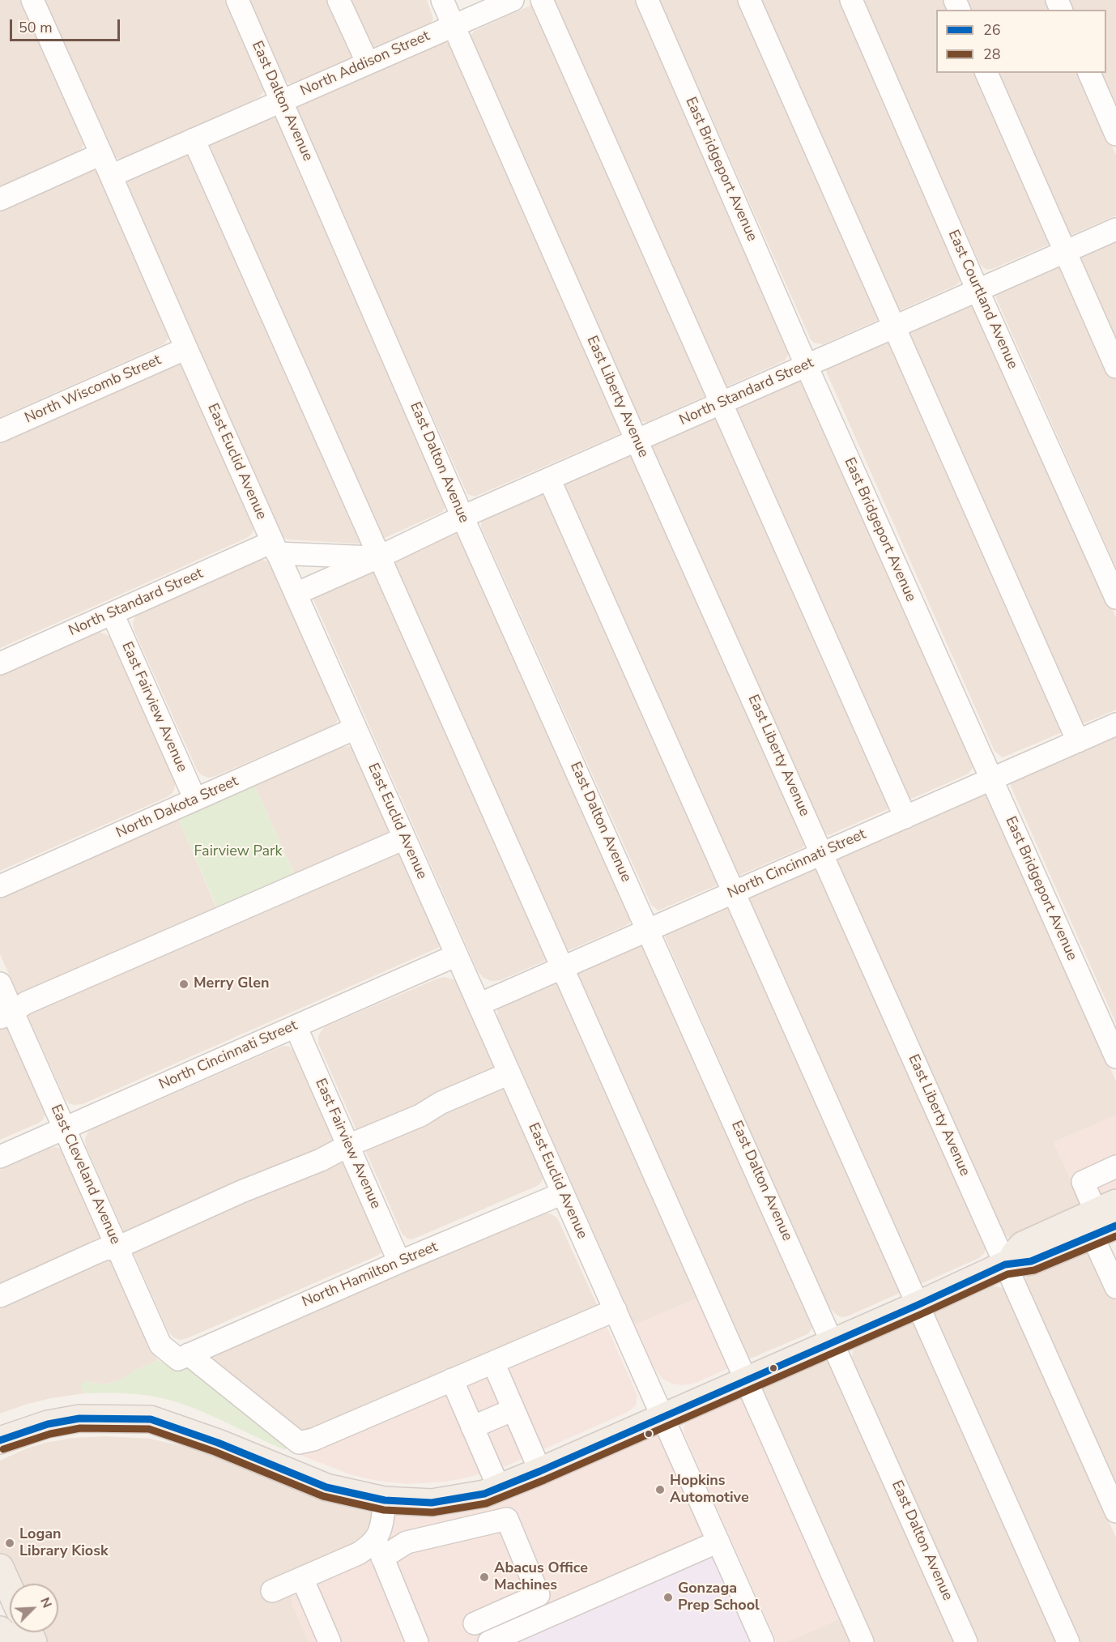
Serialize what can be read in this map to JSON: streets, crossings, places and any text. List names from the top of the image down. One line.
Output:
{"streets":{"street":["North Addison Street","East Dalton Avenue","East Bridgeport Avenue","East Courtland Avenue","North Wiscomb Street","North Standard Street","East Liberty Avenue","East Euclid Avenue","East Fairview Avenue","North Dakota Street","North Cincinnati Street","East Cleveland Avenue","North Hamilton Street"]},"crossings":[["North Addison Street","East Dalton Avenue"],["North Addison Street","East Liberty Avenue"],["North Addison Street","East Euclid Avenue"],["East Dalton Avenue","North Standard Street"],["East Dalton Avenue","North Cincinnati Street"],["East Bridgeport Avenue","North Standard Street"],["East Bridgeport Avenue","North Cincinnati Street"],["East Courtland Avenue","North Standard Street"],["North Wiscomb Street","East Euclid Avenue"],["North Standard Street","East Liberty Avenue"],["North Standard Street","East Euclid Avenue"],["North Standard Street","East Fairview Avenue"],["East Liberty Avenue","North Cincinnati Street"],["East Euclid Avenue","North Dakota Street"],["East Euclid Avenue","North Cincinnati Street"],["East Euclid Avenue","North Hamilton Street"],["East Fairview Avenue","North Dakota Street"],["East Fairview Avenue","North Cincinnati Street"],["East Fairview Avenue","North Hamilton Street"],["North Cincinnati Street","East Cleveland Avenue"],["East Cleveland Avenue","North Hamilton Street"]],"parks":["Fairview Park"],"places":["Merry Glen","Hopkins Automotive","Logan Library Kiosk","Abacus Office Machines","Gonzaga Prep School"],"lines":["transit line 26","transit line 28"],"legend":["26","28"],"scale_bar":"50 m","north":"top right"}
